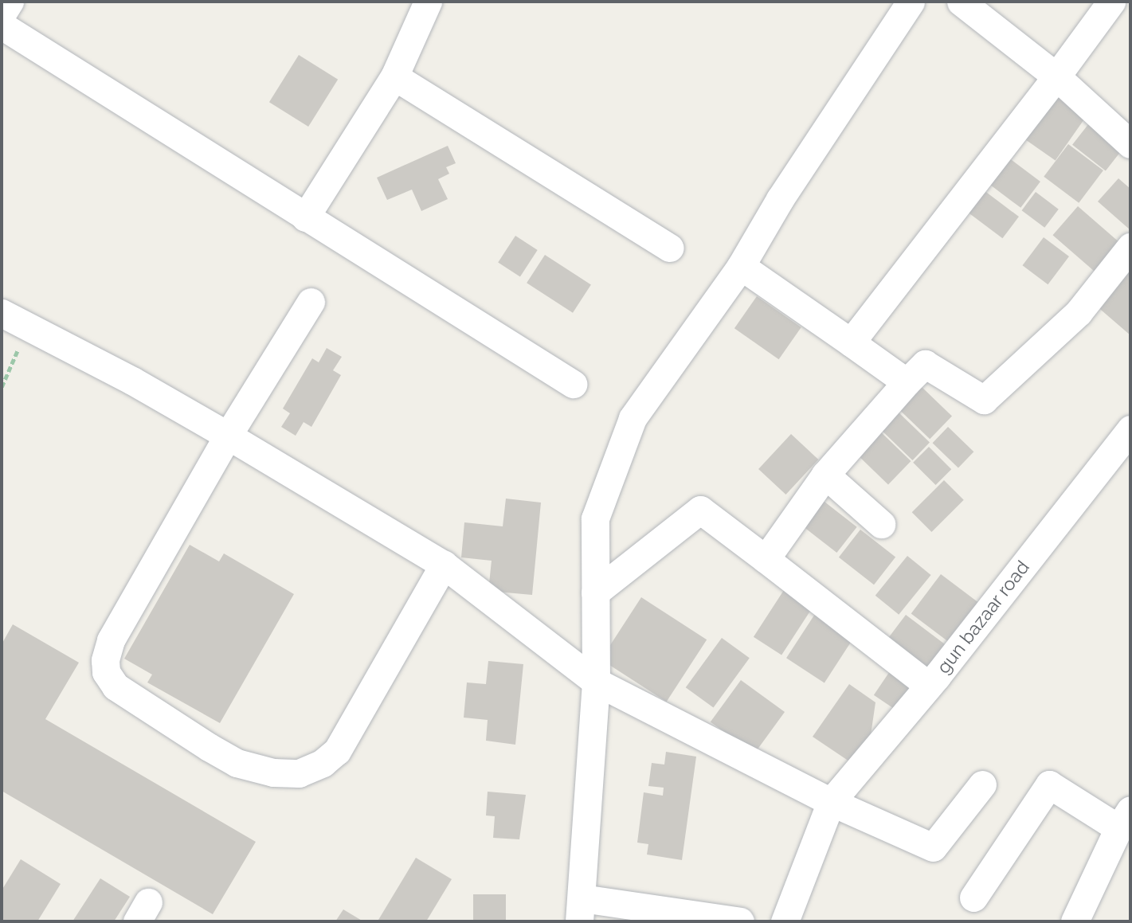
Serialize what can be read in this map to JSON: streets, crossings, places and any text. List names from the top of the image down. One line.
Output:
{"streets":{"street":["gun bazaar road"]}}
